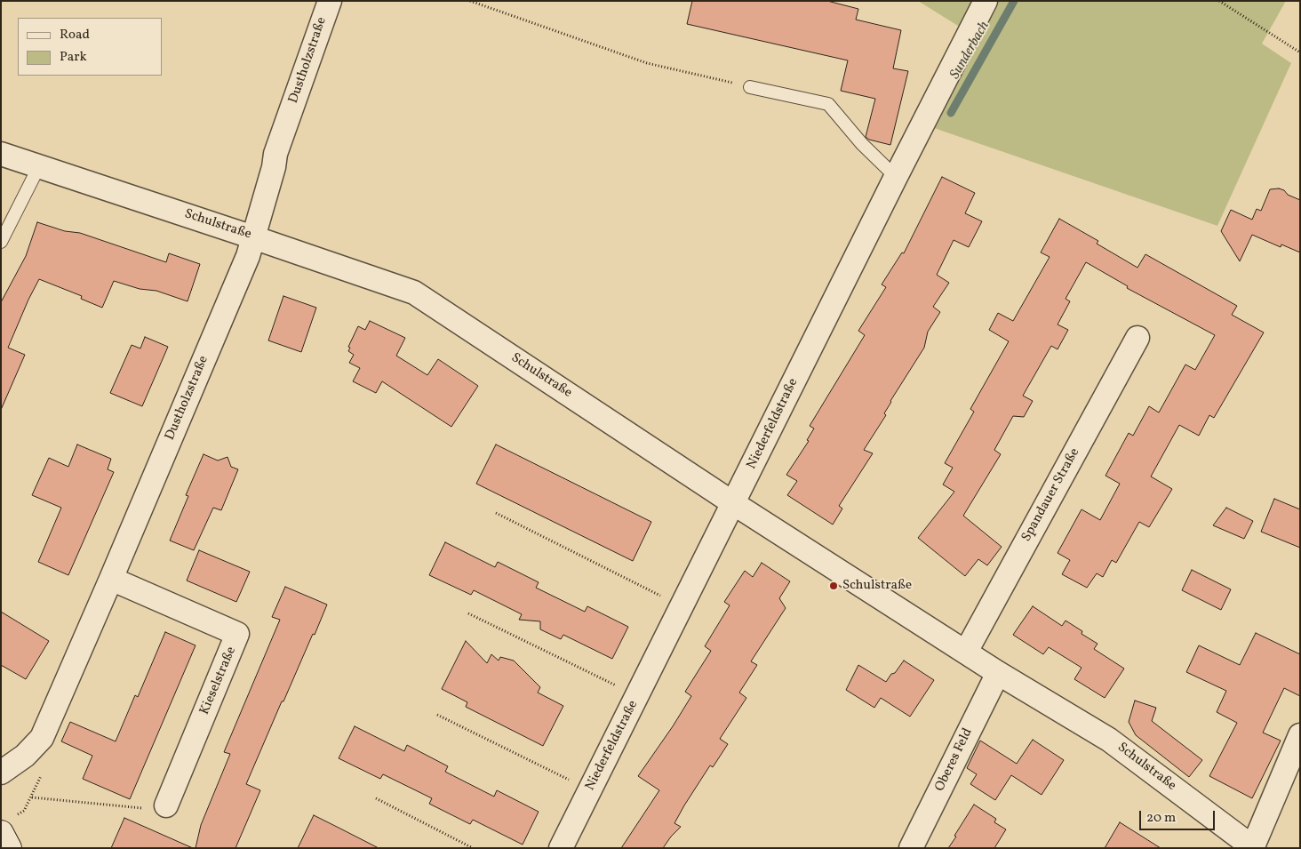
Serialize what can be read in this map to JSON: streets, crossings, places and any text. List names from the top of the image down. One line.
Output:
{"streets":{"street":["Dustholzstraße","Schulstraße","Niederfeldstraße","Spandauer Straße","Kieselstraße","Oberes Feld"]},"crossings":[["Dustholzstraße","Schulstraße"],["Dustholzstraße","Kieselstraße"],["Schulstraße","Niederfeldstraße"],["Schulstraße","Spandauer Straße"],["Schulstraße","Oberes Feld"]],"water":["Sunderbach"],"places":["Schulstraße"],"legend":["Road","Park"],"scale_bar":"20 m"}
